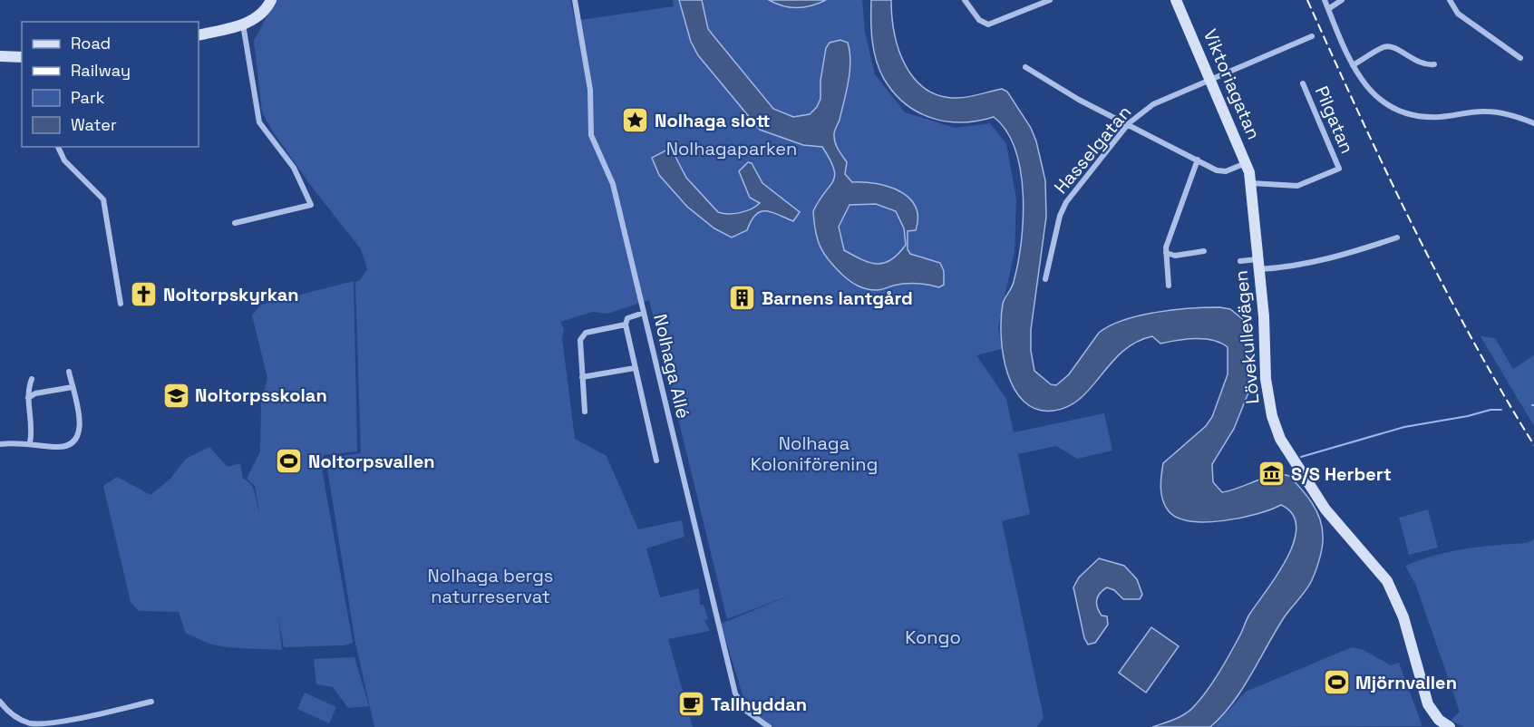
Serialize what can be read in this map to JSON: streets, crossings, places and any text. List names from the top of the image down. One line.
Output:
{"streets":{"street":["Viktoriagatan","Pilgatan","Hasselgatan","Lövekullevägen","Nolhaga Allé"]},"crossings":[["Viktoriagatan","Pilgatan"],["Viktoriagatan","Hasselgatan"],["Viktoriagatan","Lövekullevägen"],["Pilgatan","Lövekullevägen"]],"parks":["Nolhagaparken","Nolhaga Koloniförening","Nolhaga bergs naturreservat","Kongo"],"places":{"place":["Nolhaga slott"],"church":["Noltorpskyrkan"],"building":["Barnens lantgård"],"school or university":["Noltorpsskolan"],"sports":["Noltorpsvallen","Mjörnvallen"],"museum":["S/S Herbert"],"cafe":["Tallhyddan"]},"legend":["Road","Railway","Park","Water"]}
